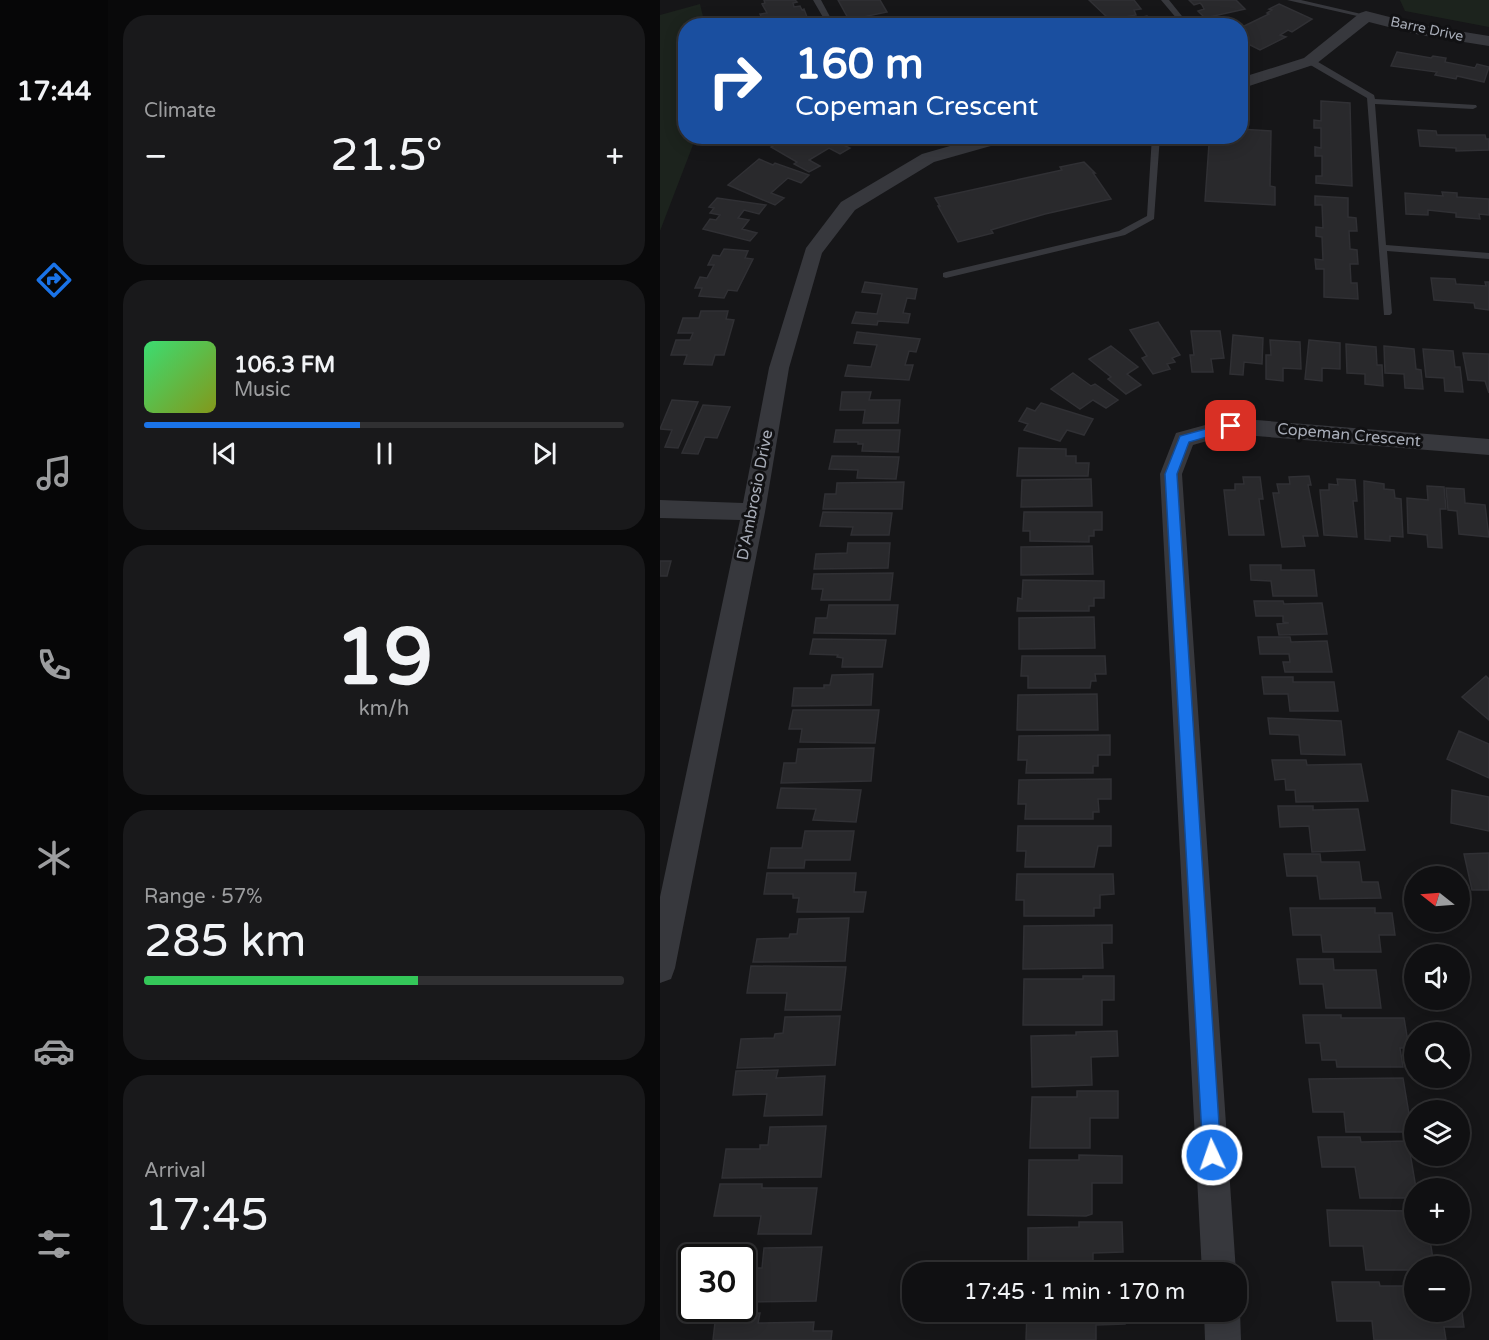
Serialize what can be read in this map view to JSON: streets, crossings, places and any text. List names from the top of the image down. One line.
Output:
{"streets":{"street":["Barre Drive","Copeman Crescent","D'Ambrosio Drive"]},"north":"left","page":{"tabs":"17:44","tile":["Climate",["19","km/h"],["Range · 57%","285 km"],["Arrival","17:45"]],"turn":["160 m","Copeman Crescent"],"heat":["−","21.5°","+"],"song":["106.3 FM","Music"],"map_buttons":["+","−"],"limit":"30","trip":"17:45 · 1 min · 170 m"}}
